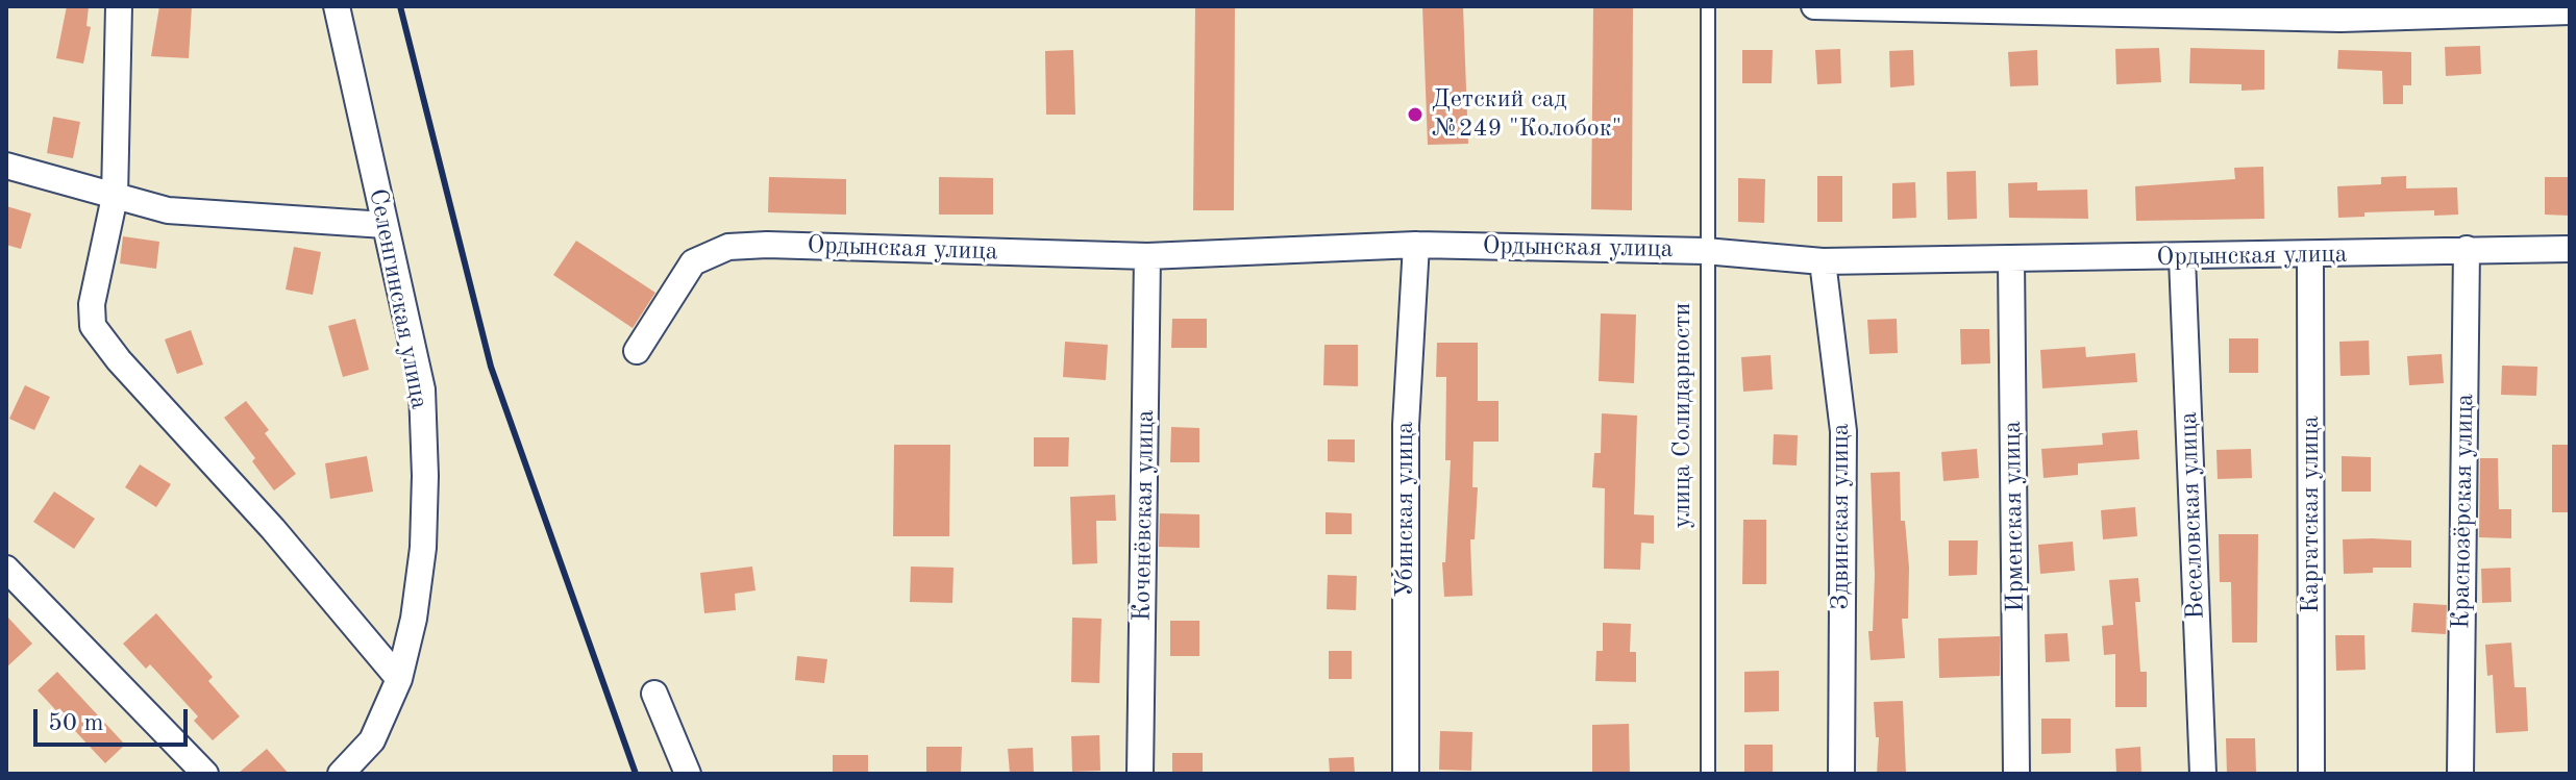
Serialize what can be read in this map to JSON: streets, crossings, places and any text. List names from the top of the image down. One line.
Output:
{"streets":{"street":["Ордынская улица","Селенгинская улица","Убинская улица","Краснозёрская улица","Каргатская улица","Коченёвская улица","Веселовская улица","Здвинская улица","Ирменская улица"],"lane":["улица Солидарности"]},"crossings":[["Ордынская улица","улица Солидарности"],["Ордынская улица","Убинская улица"],["Ордынская улица","Краснозёрская улица"],["Ордынская улица","Каргатская улица"],["Ордынская улица","Коченёвская улица"],["Ордынская улица","Веселовская улица"],["Ордынская улица","Здвинская улица"],["Ордынская улица","Ирменская улица"]],"places":["Детский сад №249 \"Колобок\""],"scale_bar":"50 m"}
